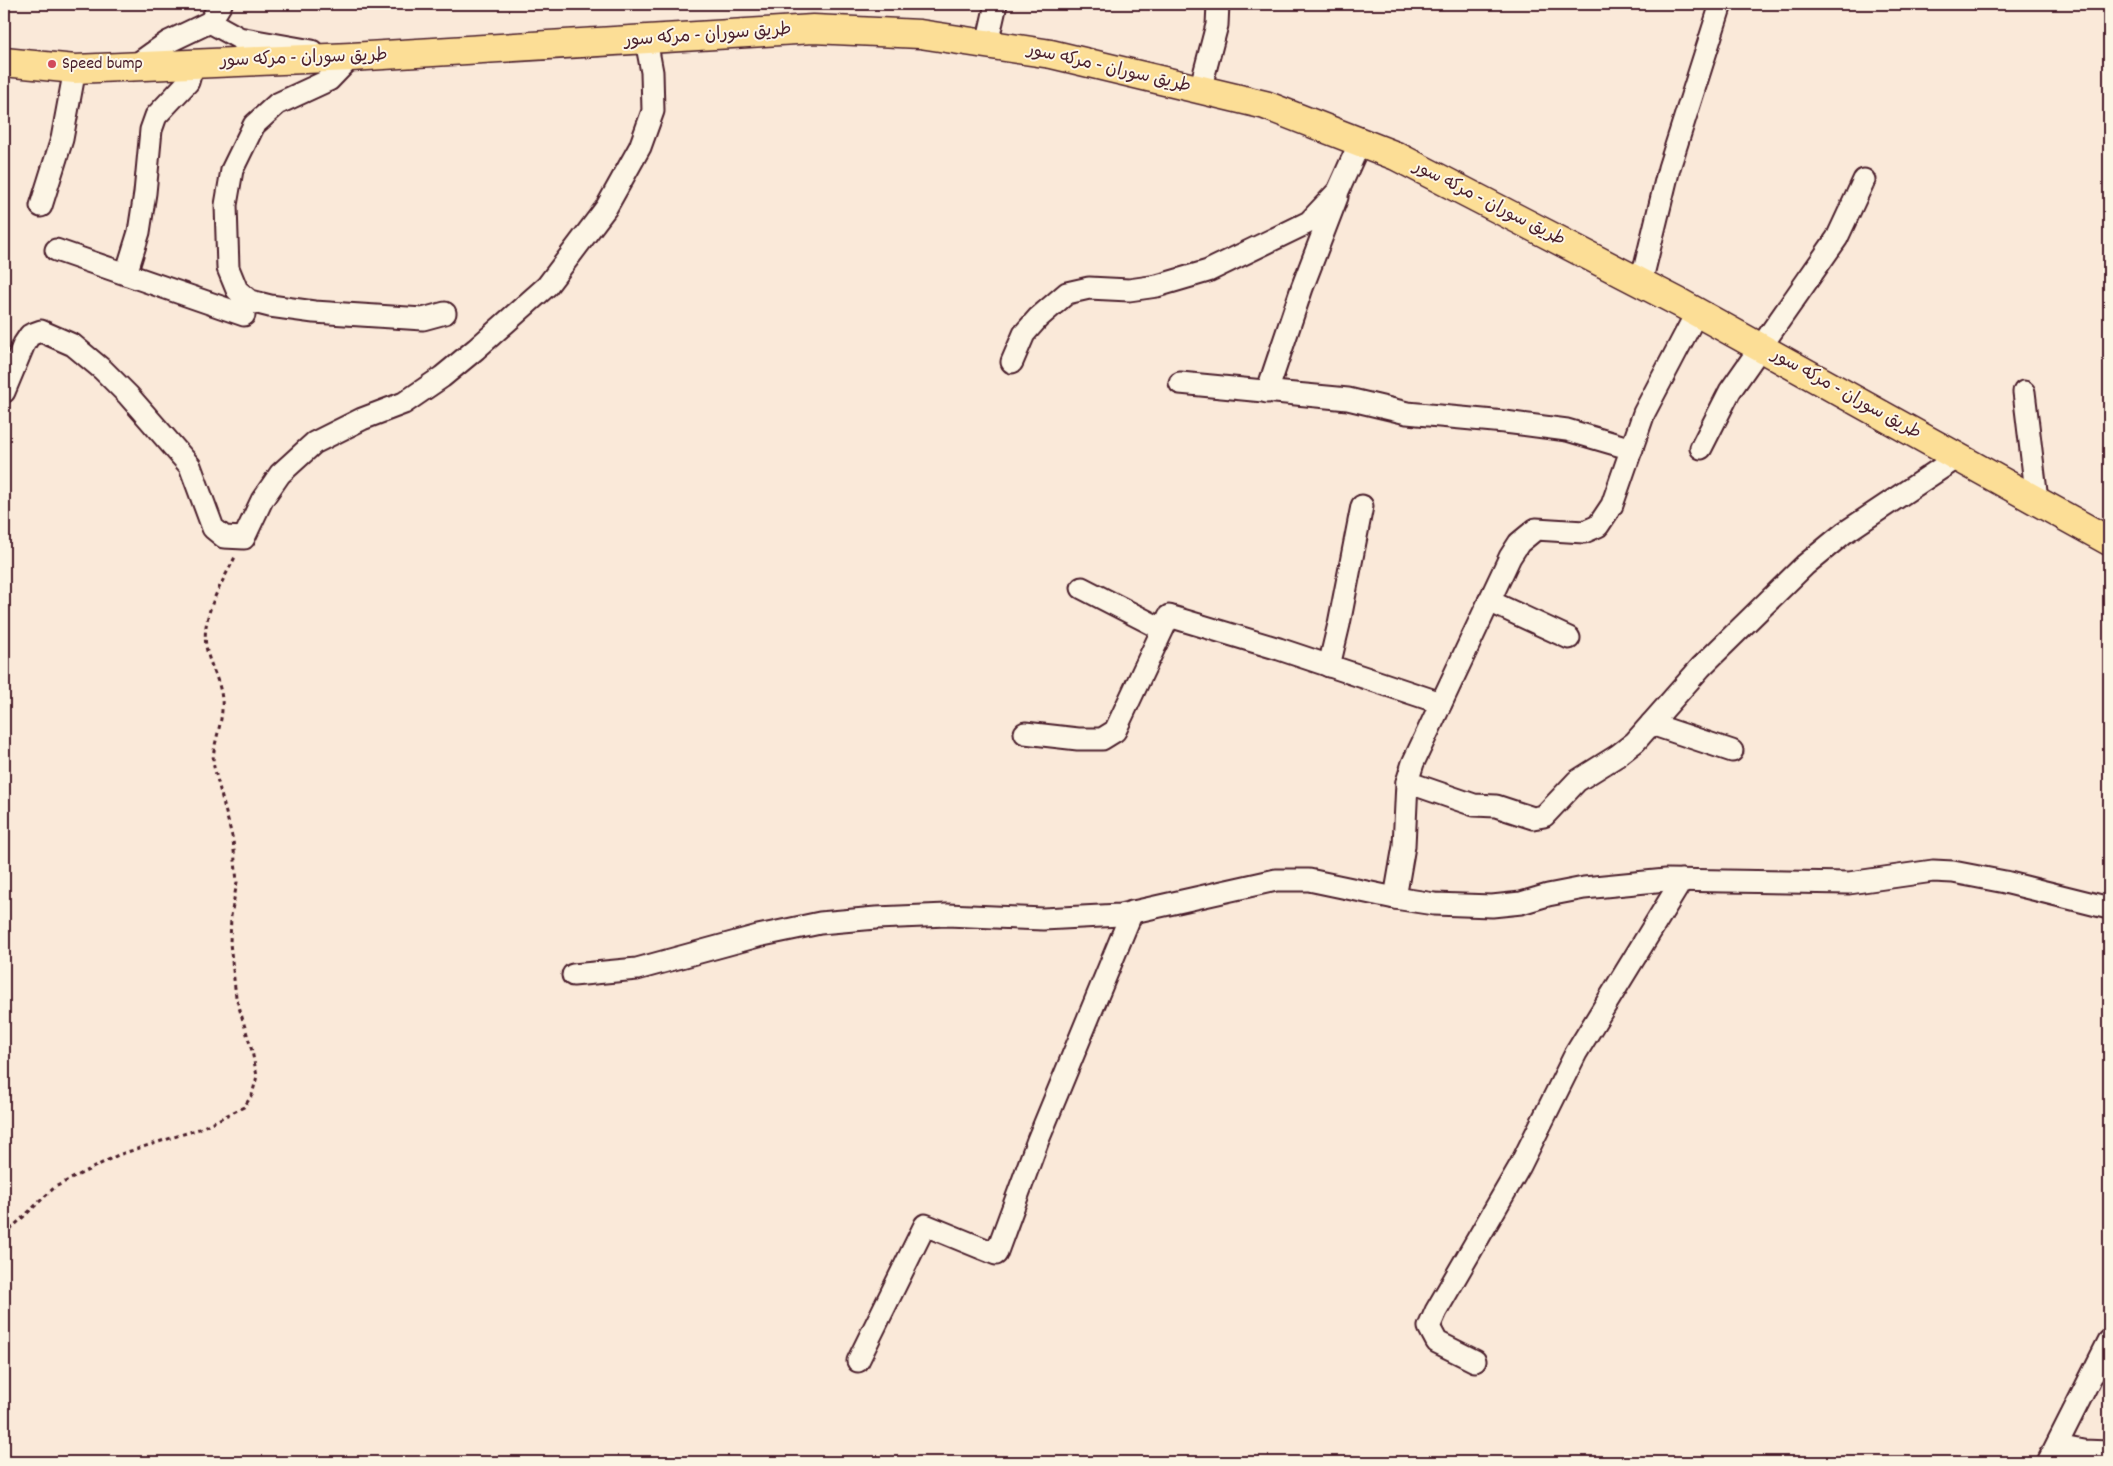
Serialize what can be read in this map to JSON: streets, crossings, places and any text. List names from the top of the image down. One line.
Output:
{"streets":{"main road":["طريق سوران - مركه سور"]},"places":["Speed bump"]}
